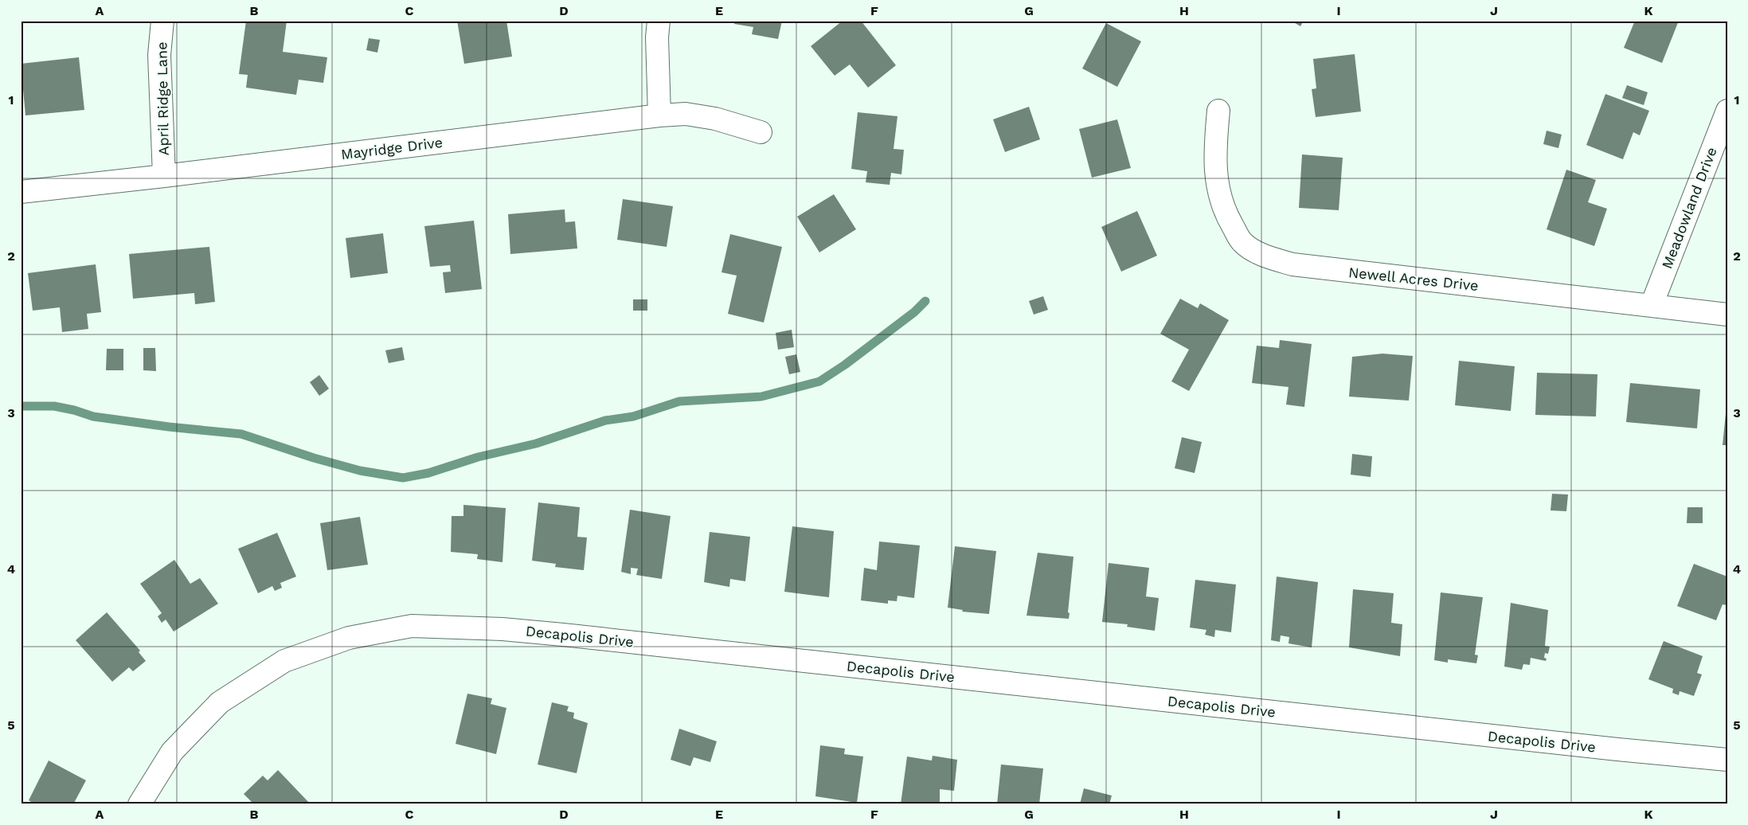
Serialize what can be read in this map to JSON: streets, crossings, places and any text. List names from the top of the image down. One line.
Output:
{"streets":{"street":["April Ridge Lane","Mayridge Drive","Meadowland Drive","Newell Acres Drive","Decapolis Drive"]},"crossings":[["April Ridge Lane","Mayridge Drive"],["Meadowland Drive","Newell Acres Drive"]],"grid":{"columns":["A","B","C","D","E","F","G","H","I","J","K"],"rows":["1","2","3","4","5"]}}
